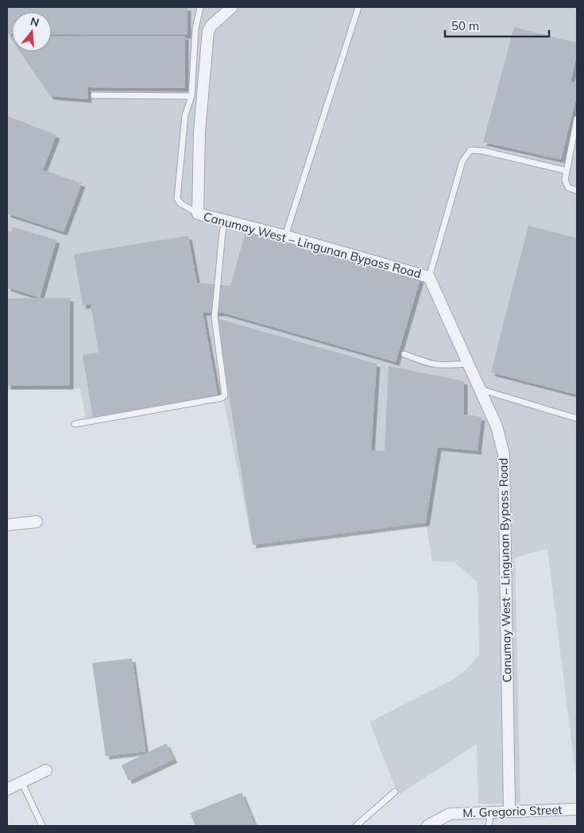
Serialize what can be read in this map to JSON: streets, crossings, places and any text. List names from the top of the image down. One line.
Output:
{"streets":{"street":["Canumay West – Lingunan Bypass Road","M. Gregorio Street"]},"crossings":[["Canumay West – Lingunan Bypass Road","M. Gregorio Street"]],"scale_bar":"50 m","north":"top"}
